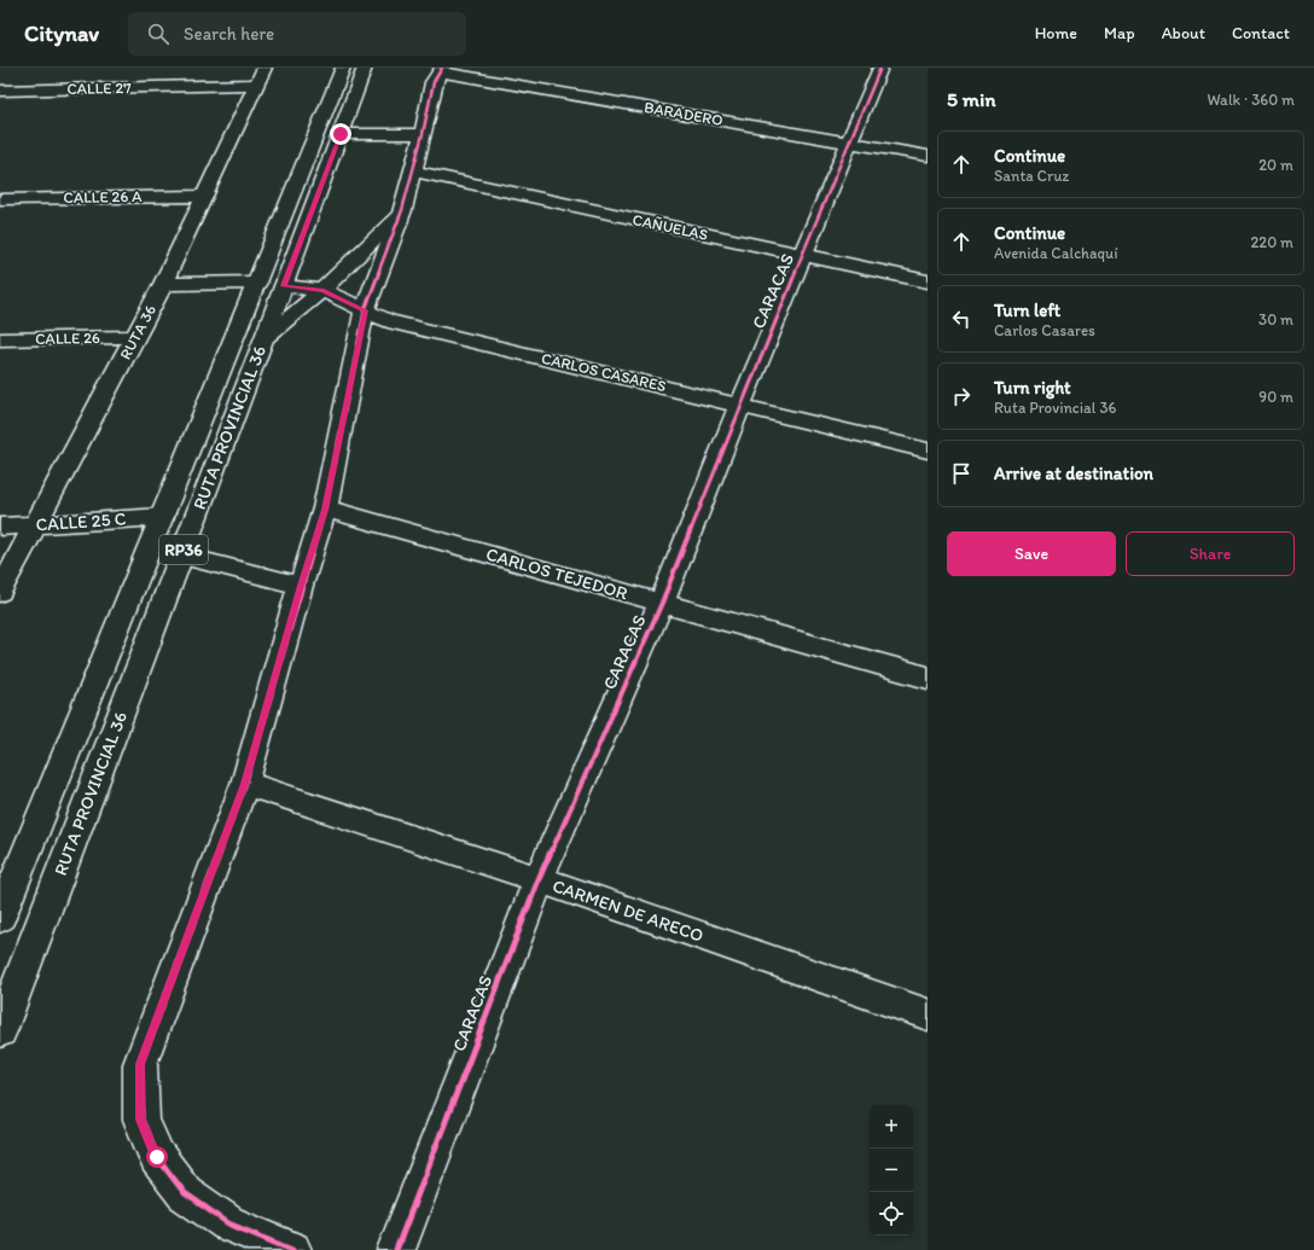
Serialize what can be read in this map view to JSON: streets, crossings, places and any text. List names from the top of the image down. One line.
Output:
{"streets":{"street":["CALLE 27","BARADERO","CALLE 26 A","CAÑUELAS","CARACAS","RUTA 36","CALLE 26","CARLOS CASARES","RUTA PROVINCIAL 36","CALLE 25 C","RP36","CARLOS TEJEDOR","CARMEN DE ARECO"]},"crossings":[["CALLE 27","RUTA 36"],["BARADERO","CARACAS"],["CALLE 26 A","RUTA 36"],["CAÑUELAS","CARACAS"],["CARACAS","CARLOS CASARES"],["CARACAS","CARLOS TEJEDOR"],["CARACAS","CARMEN DE ARECO"],["RUTA 36","CALLE 26"],["RUTA 36","CALLE 25 C"],["CARLOS CASARES","RUTA PROVINCIAL 36"],["RUTA PROVINCIAL 36","CALLE 25 C"]],"page":{"header":"Citynav","search":"Search here","nav":["Home","Map","About","Contact"],"heading":["5 min","Walk · 360 m"],"list":[["Continue","Santa Cruz","20 m"],["Continue","Avenida Calchaquí","220 m"],["Turn left","Carlos Casares","30 m"],["Turn right","Ruta Provincial 36","90 m"],"Arrive at destination"],"buttons":["Save","Share"],"map_buttons":["+","−"]}}
